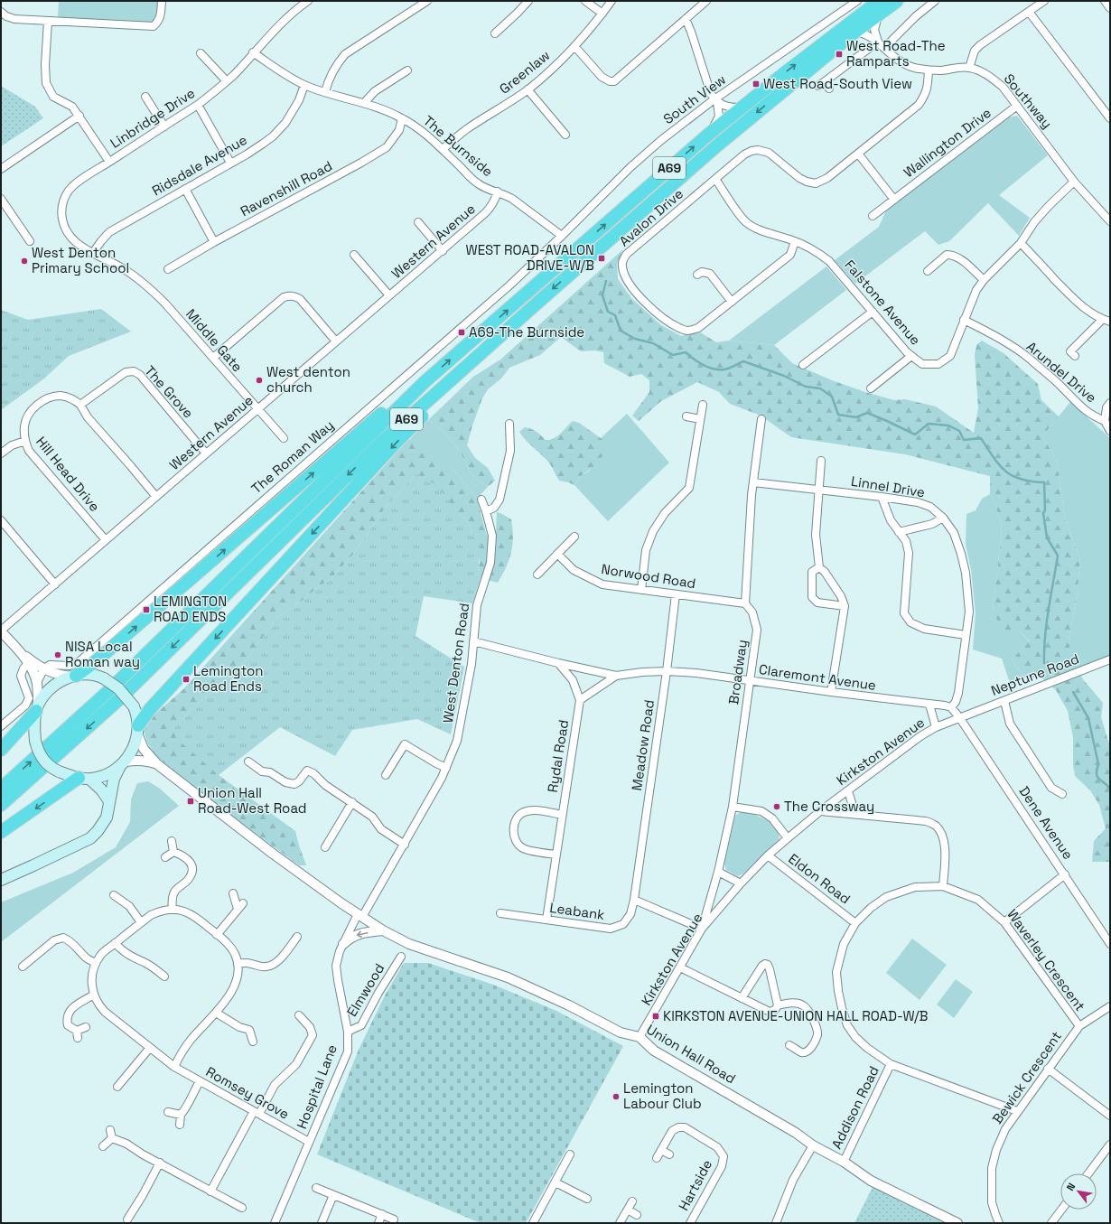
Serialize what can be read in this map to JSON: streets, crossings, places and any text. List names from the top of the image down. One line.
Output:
{"streets":{"highway":["A69"],"street":["Greenlaw","South View","Southway","Linbridge Drive","Wallington Drive","The Burnside","Ridsdale Avenue","Ravenshill Road","Avalon Drive","Western Avenue","Falstone Avenue","Middle Gate","Arundel Drive","The Grove","The Roman Way","Hill Head Drive","Linnel Drive","Norwood Road","West Denton Road","Broadway","Neptune Road","Claremont Avenue","Meadow Road","Kirkston Avenue","Rydal Road","Dene Avenue","Eldon Road","Leabank","Waverley Crescent","Elmwood","Union Hall Road","Bewick Crescent","Hospital Lane","Romsey Grove","Addison Road","Hartside"]},"crossings":[["Greenlaw","The Burnside"],["South View","The Burnside"],["South View","The Roman Way"],["Southway","Wallington Drive"],["Southway","A69"],["Southway","Falstone Avenue"],["Linbridge Drive","The Burnside"],["Linbridge Drive","Ridsdale Avenue"],["Linbridge Drive","Middle Gate"],["The Burnside","Ridsdale Avenue"],["The Burnside","Ravenshill Road"],["The Burnside","Western Avenue"],["The Burnside","The Roman Way"],["Avalon Drive","Falstone Avenue"],["Western Avenue","Middle Gate"],["Western Avenue","The Grove"],["Western Avenue","Hill Head Drive"],["Falstone Avenue","Arundel Drive"],["The Grove","Hill Head Drive"],["Linnel Drive","Claremont Avenue"],["Linnel Drive","Dene Avenue"],["Norwood Road","Broadway"],["Norwood Road","Meadow Road"],["West Denton Road","Claremont Avenue"],["West Denton Road","Union Hall Road"],["West Denton Road","Hospital Lane"],["Broadway","Claremont Avenue"],["Broadway","Kirkston Avenue"],["Neptune Road","Kirkston Avenue"],["Claremont Avenue","Meadow Road"],["Claremont Avenue","Dene Avenue"],["Meadow Road","Leabank"],["Kirkston Avenue","Dene Avenue"],["Kirkston Avenue","Eldon Road"],["Kirkston Avenue","Union Hall Road"],["Rydal Road","Leabank"],["Eldon Road","Waverley Crescent"],["Waverley Crescent","Bewick Crescent"],["Waverley Crescent","Addison Road"],["Elmwood","Hospital Lane"],["Union Hall Road","Hospital Lane"],["Union Hall Road","Addison Road"],["Hospital Lane","Romsey Grove"]],"places":{"transit":["West Road-The Ramparts","West Road-South View","WEST ROAD-AVALON DRIVE-W/B","A69-The Burnside","LEMINGTON ROAD ENDS","Lemington Road Ends","Union Hall Road-West Road","KIRKSTON AVENUE-UNION HALL ROAD-W/B"],"other":["West Denton Primary School","West denton church","NISA Local Roman way","The Crossway","Lemington Labour Club"]},"north":"top left"}
